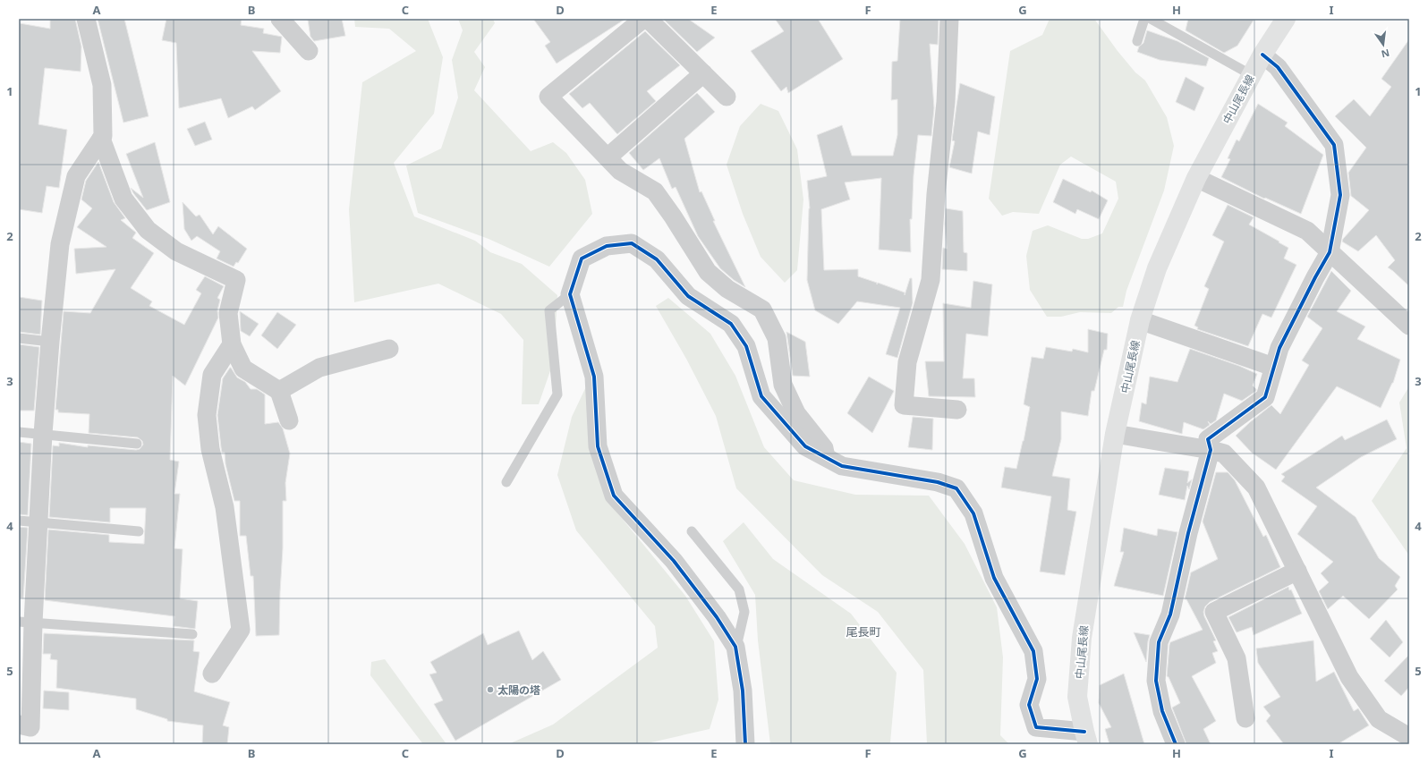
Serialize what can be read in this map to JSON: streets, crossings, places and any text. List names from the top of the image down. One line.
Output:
{"streets":{"main road":["中山尾長線"]},"districts":["尾長町"],"places":["太陽の塔"],"north":"bottom","grid":{"columns":["A","B","C","D","E","F","G","H","I"],"rows":["1","2","3","4","5"]}}
